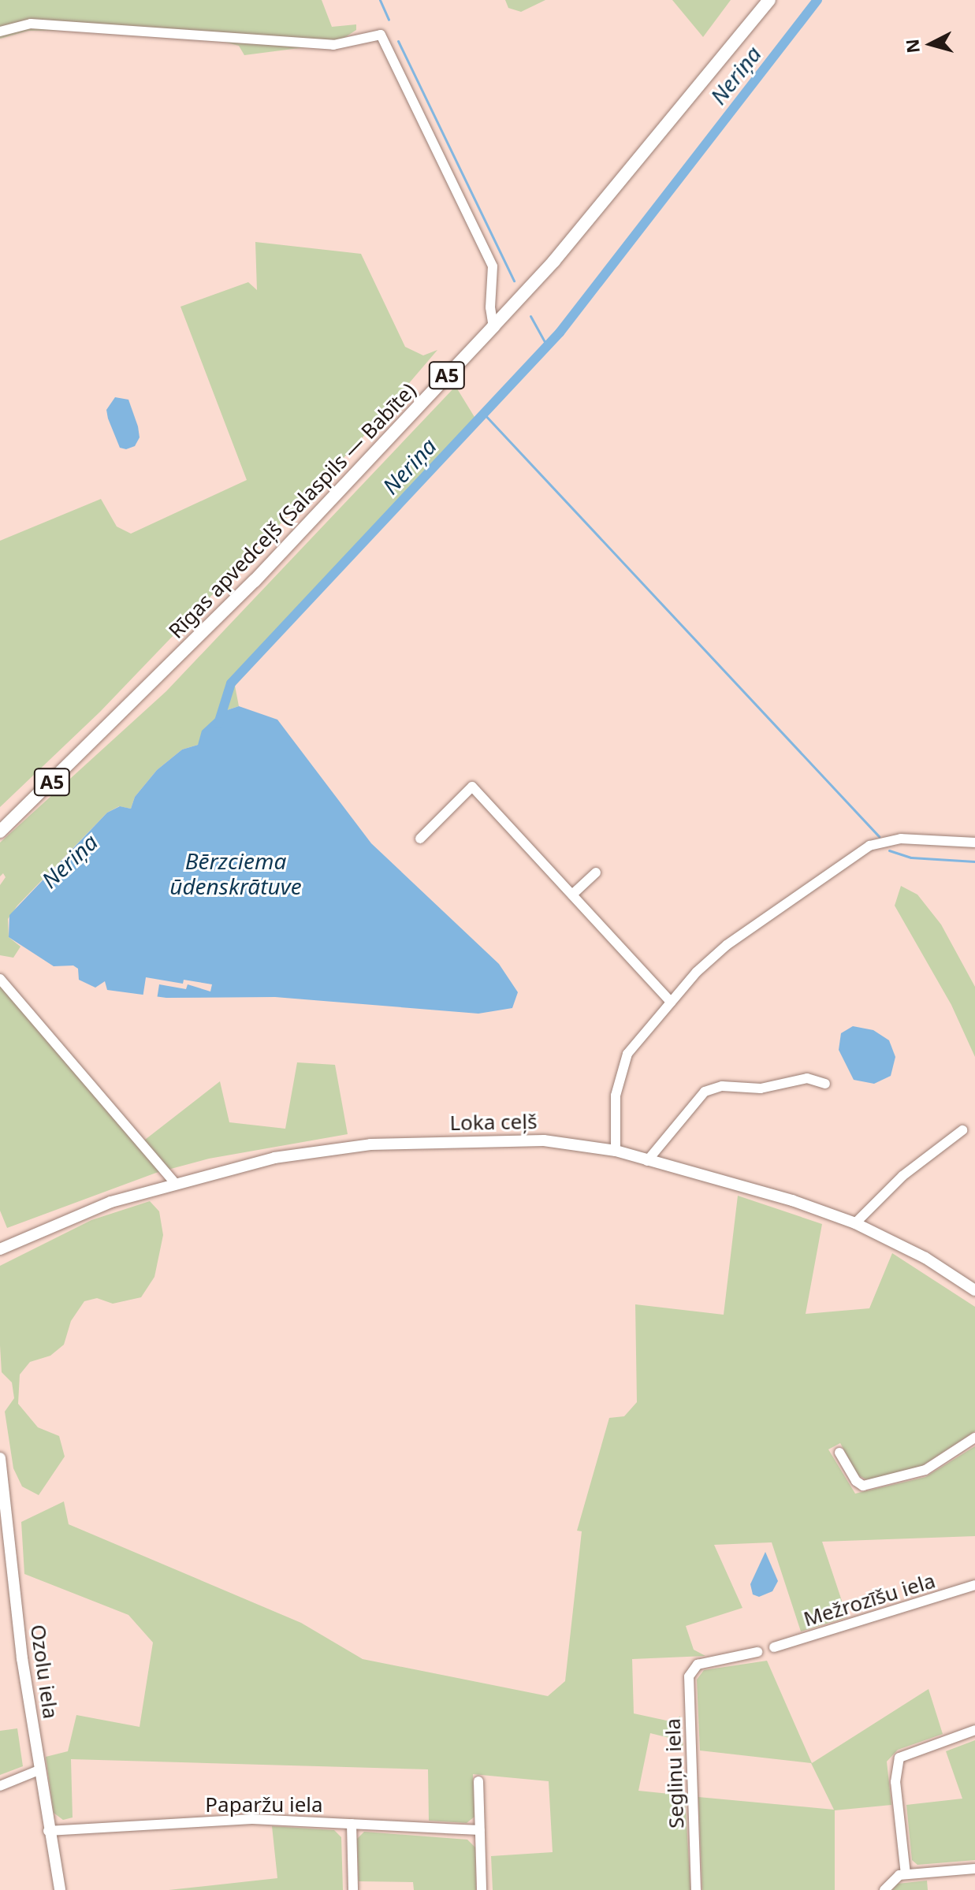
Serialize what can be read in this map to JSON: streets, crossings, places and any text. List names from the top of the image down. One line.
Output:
{"streets":{"highway":["A5","Rīgas apvedceļš (Salaspils — Babīte)"],"main road":["Loka ceļš","Ozolu iela"],"street":["Mežrozīšu iela","Segliņu iela","Paparžu iela"]},"crossings":[["Ozolu iela","Paparžu iela"]],"water":["Neriņa","Bērzciema ūdenskrātuve"],"north":"left"}
